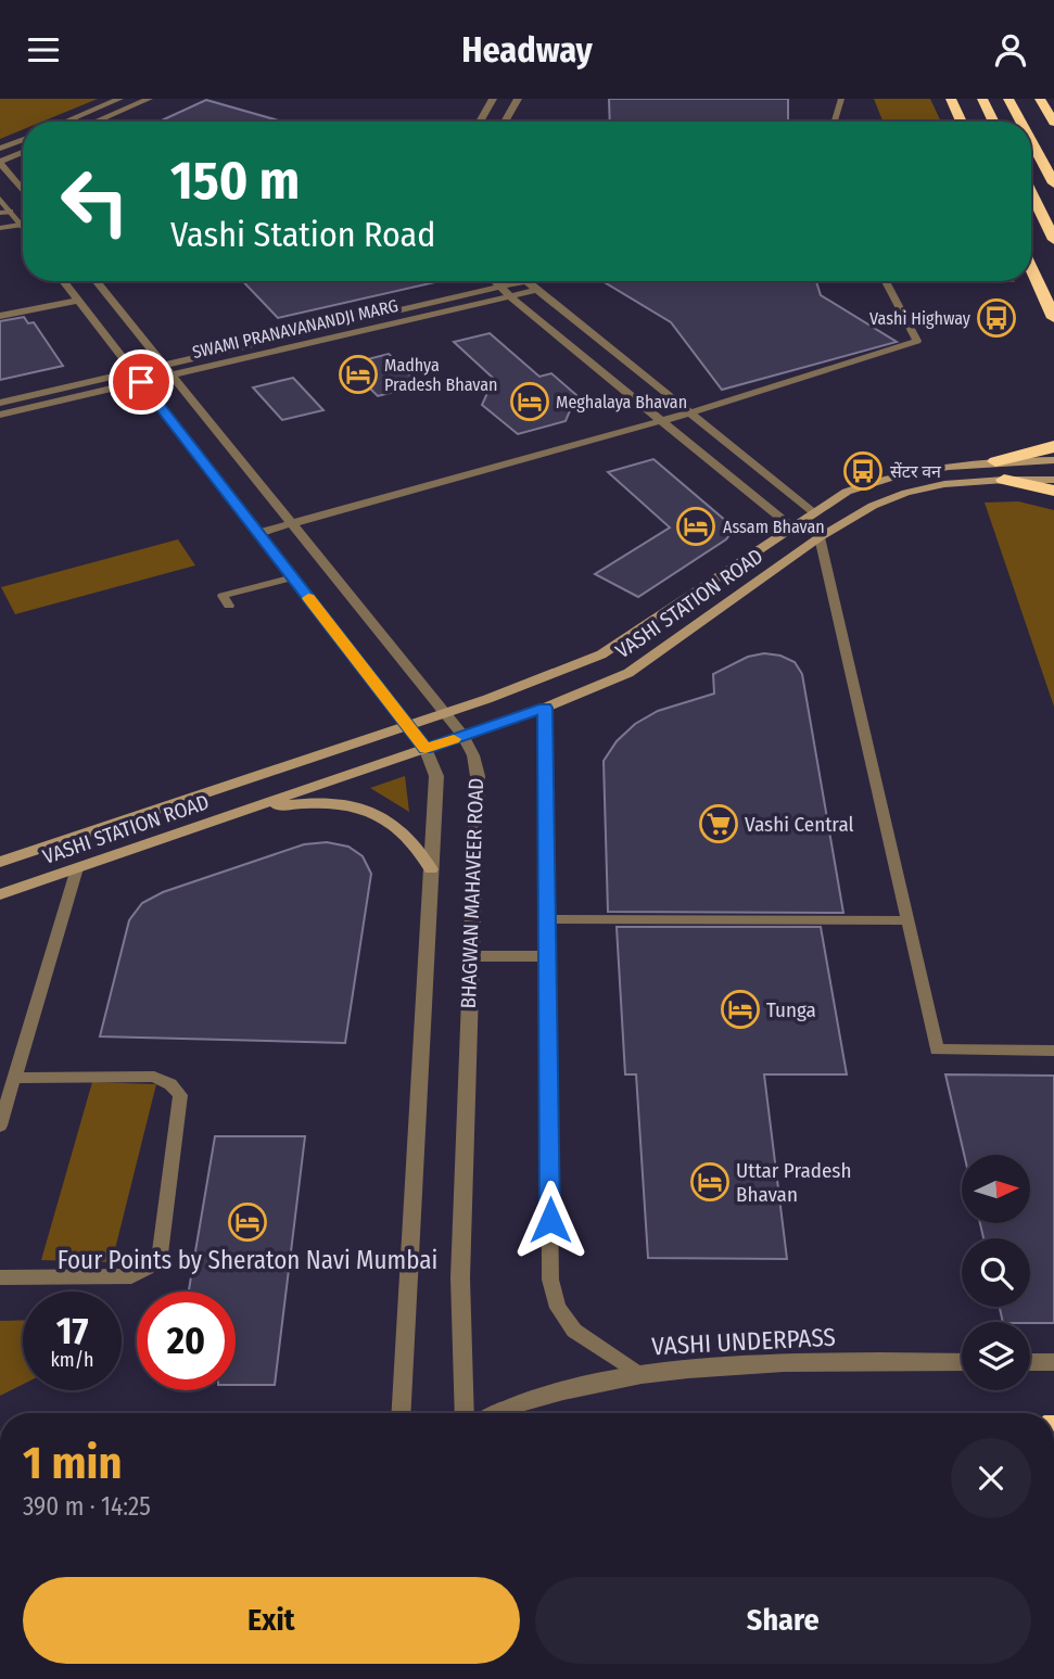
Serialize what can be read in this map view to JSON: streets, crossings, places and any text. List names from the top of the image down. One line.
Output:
{"streets":{"main road":["VASHI STATION ROAD"],"street":["SWAMI PRANAVANANDJI MARG","BHAGWAN MAHAVEER ROAD","VASHI UNDERPASS"]},"crossings":[["SWAMI PRANAVANANDJI MARG","BHAGWAN MAHAVEER ROAD"],["VASHI STATION ROAD","BHAGWAN MAHAVEER ROAD"]],"places":{"bus stop":["Vashi Highway","सेंटर वन"],"hotel":["Madhya Pradesh Bhavan","Meghalaya Bhavan","Assam Bhavan","Tunga","Uttar Pradesh Bhavan","Four Points by Sheraton Navi Mumbai"],"supermarket":["Vashi Central"]},"north":"right","page":{"header":"Headway","turn":["150 m","Vashi Station Road"],"speed":"17 km/h","limit":"20","heading":["1 min","390 m · 14:25"],"buttons":["Exit","Share"]}}
